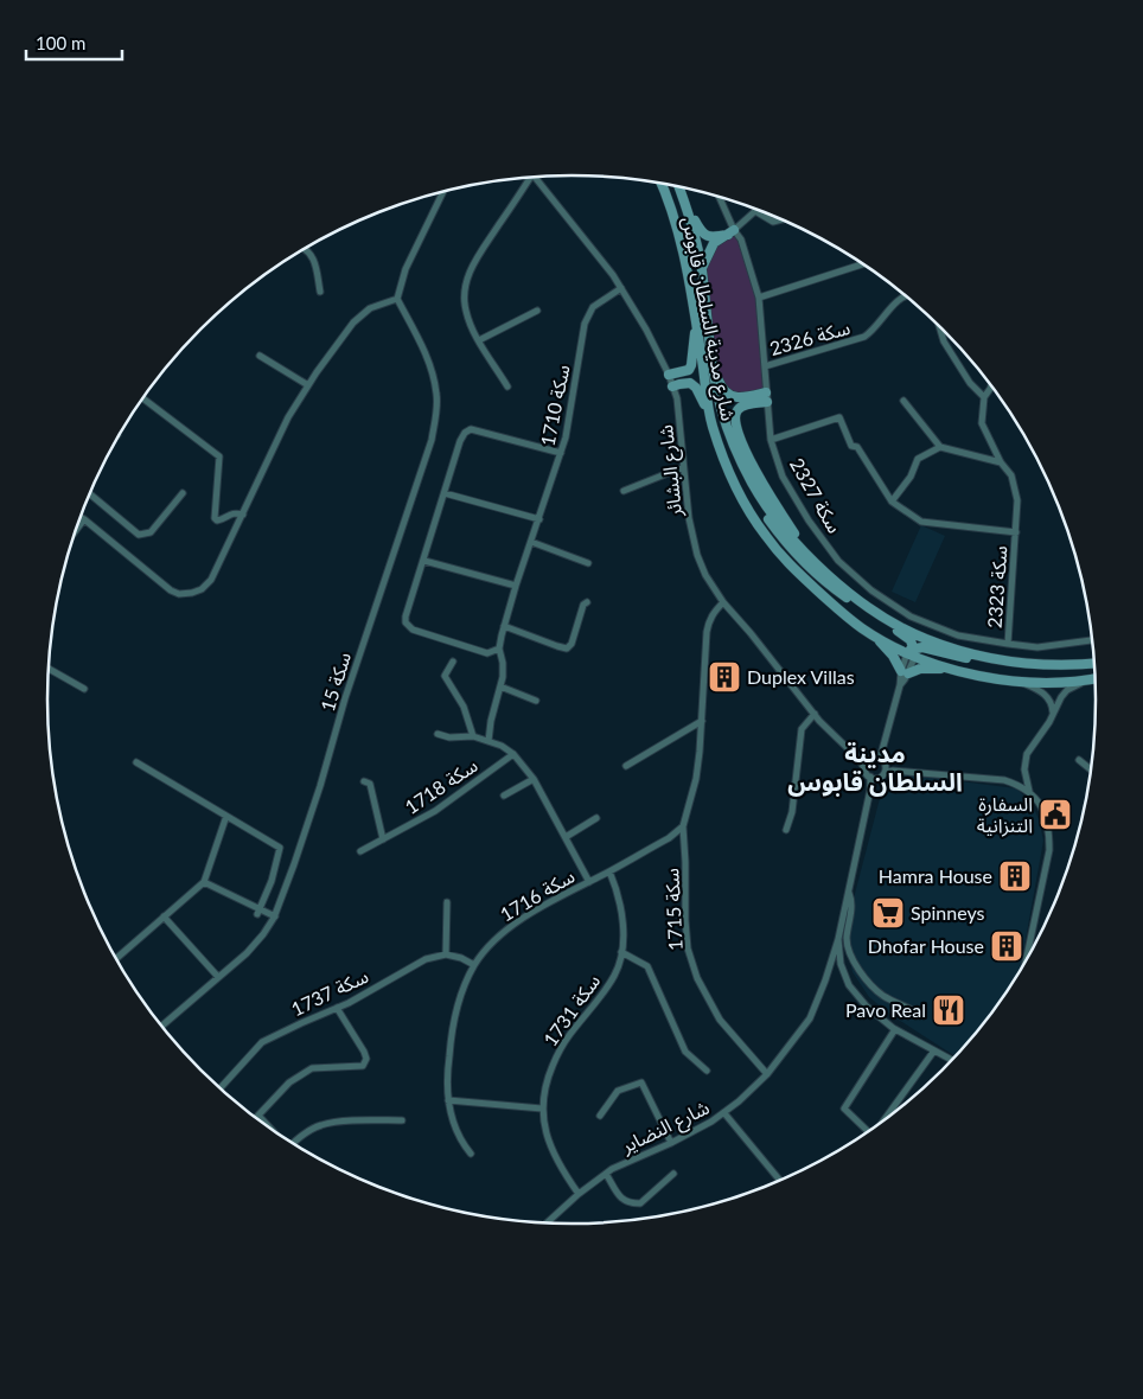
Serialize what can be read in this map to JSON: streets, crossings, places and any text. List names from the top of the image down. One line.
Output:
{"streets":{"main road":["شارع مدينة السلطان قابوس"],"street":["سكة 2326","سكة 1710","شارع البشائر","سكة 2327","سكة 2323","سكة 15","سكة 1718","سكة 1716","سكة 1715","سكة 1737","سكة 1731","شارع النضاير"]},"crossings":[["سكة 2326","سكة 2327"],["سكة 1710","شارع البشائر"],["سكة 1710","سكة 1718"],["شارع البشائر","سكة 1715"],["سكة 2327","سكة 2323"],["سكة 1718","سكة 1716"],["سكة 1716","سكة 1715"],["سكة 1716","سكة 1731"],["سكة 1715","شارع النضاير"],["سكة 1731","شارع النضاير"]],"districts":["مدينة السلطان قابوس"],"places":{"building":["Duplex Villas","Hamra House","Dhofar House"],"public building":["السفارة التنزانية"],"supermarket":["Spinneys"],"restaurant":["Pavo Real"]},"scale_bar":"100 m"}
